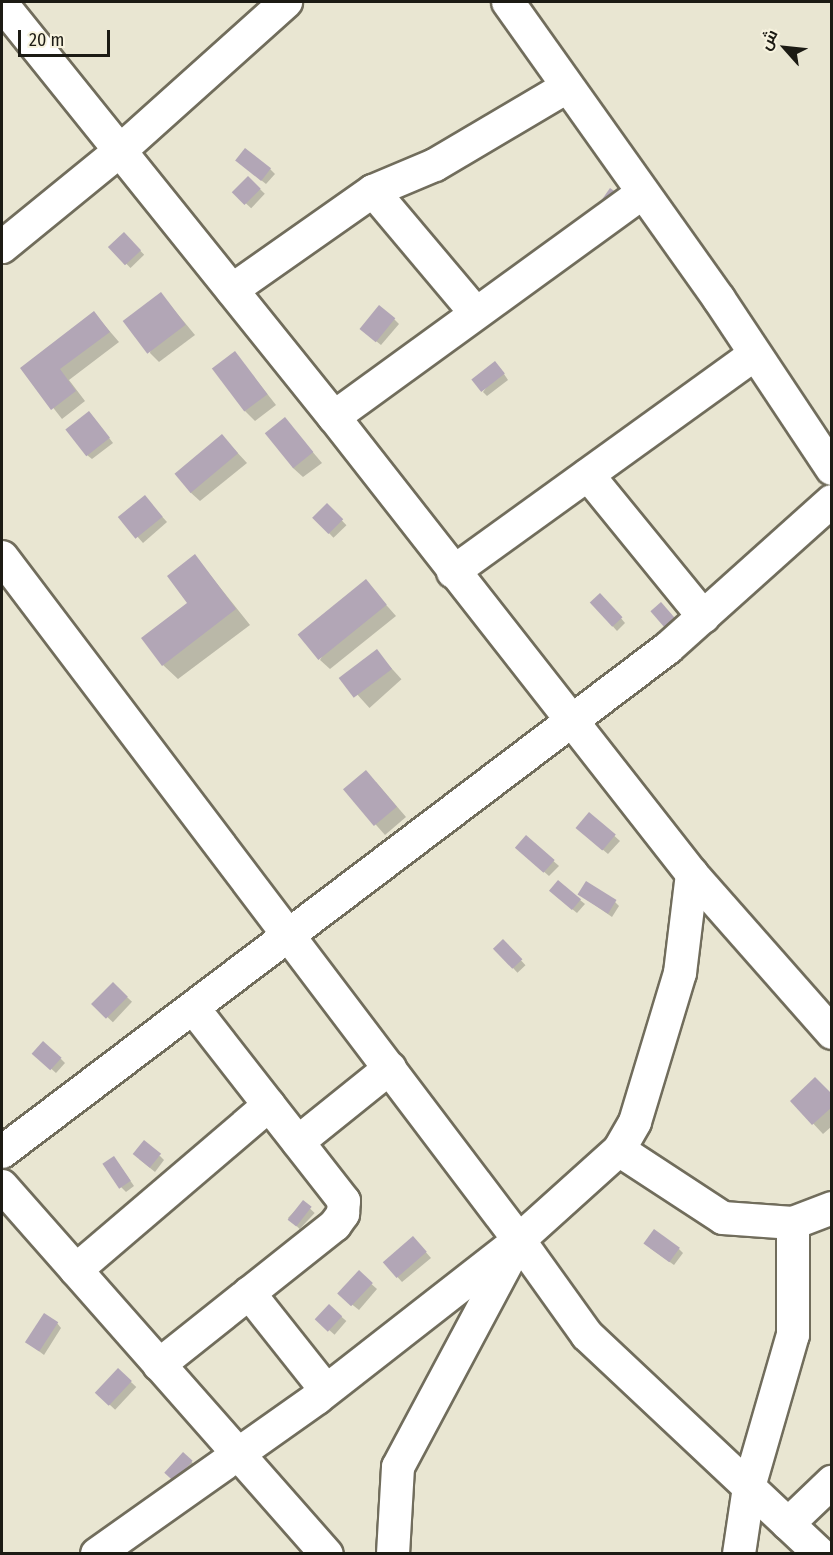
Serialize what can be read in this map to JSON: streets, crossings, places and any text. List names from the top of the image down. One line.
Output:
{"scale_bar":"20 m","north":"top left"}
